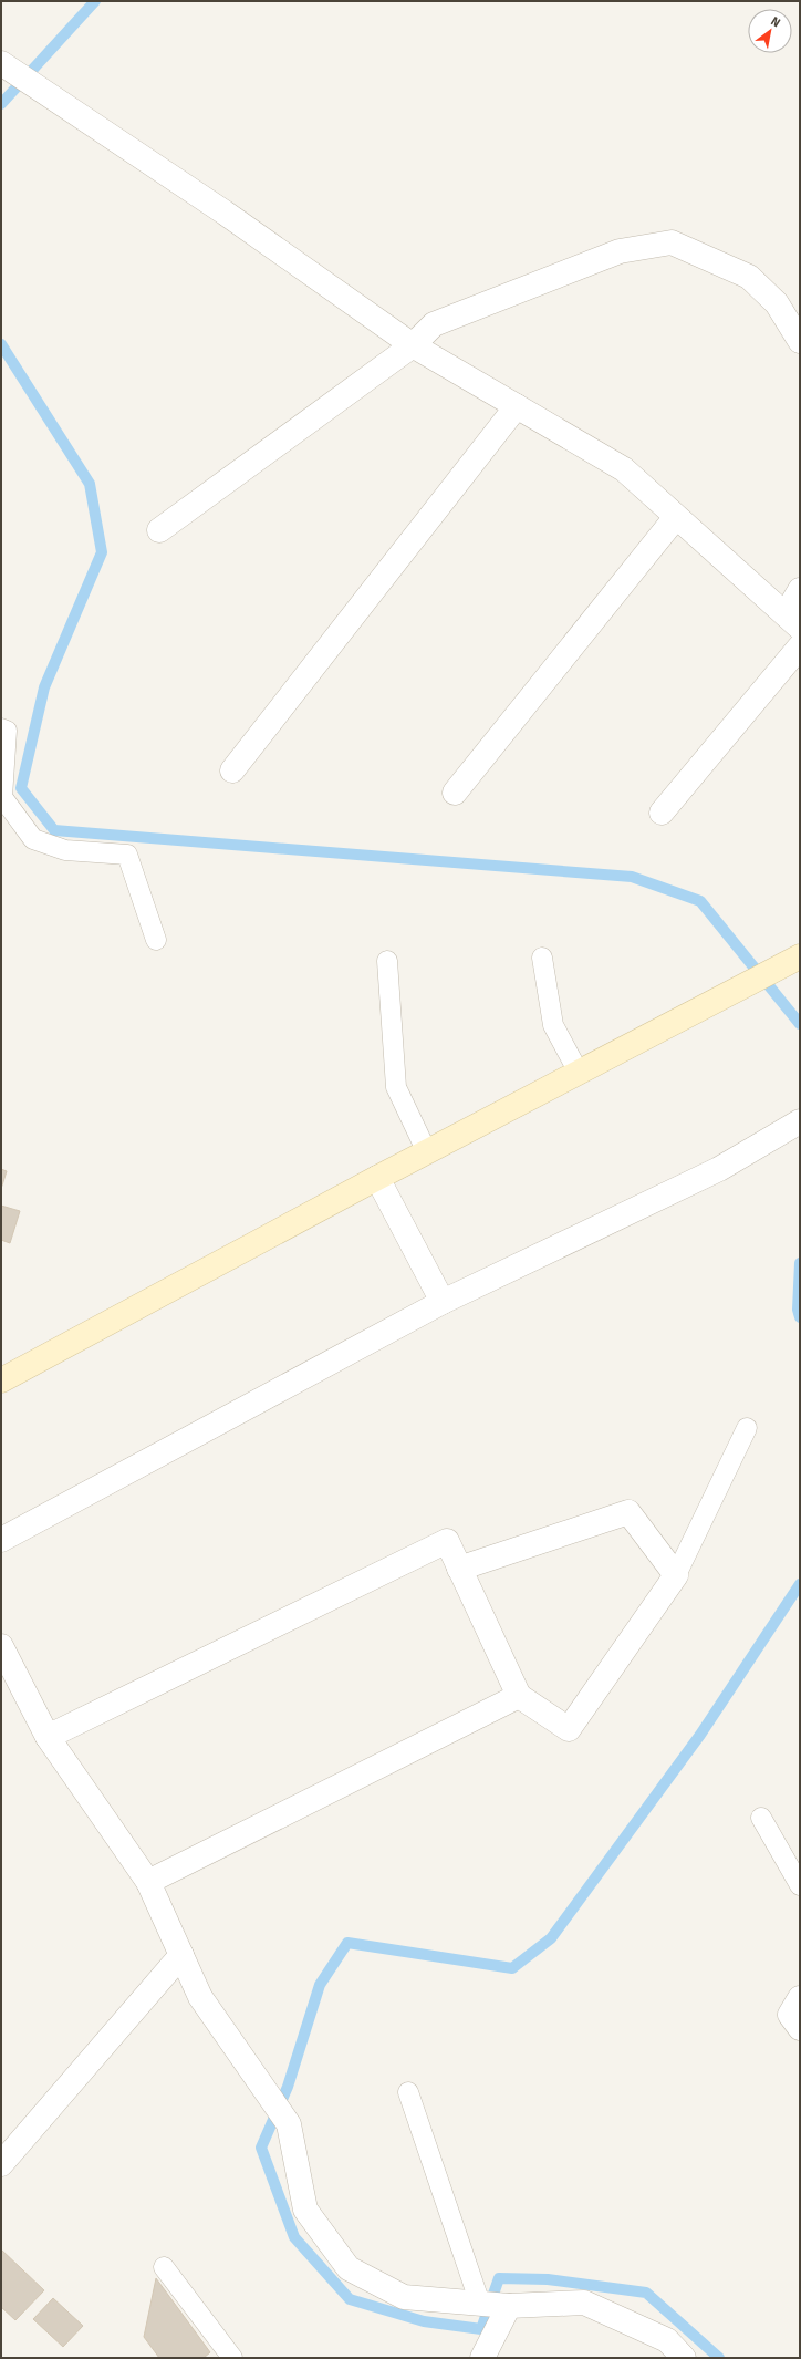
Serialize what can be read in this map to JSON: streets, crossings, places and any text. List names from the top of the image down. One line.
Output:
{"north":"top right"}
